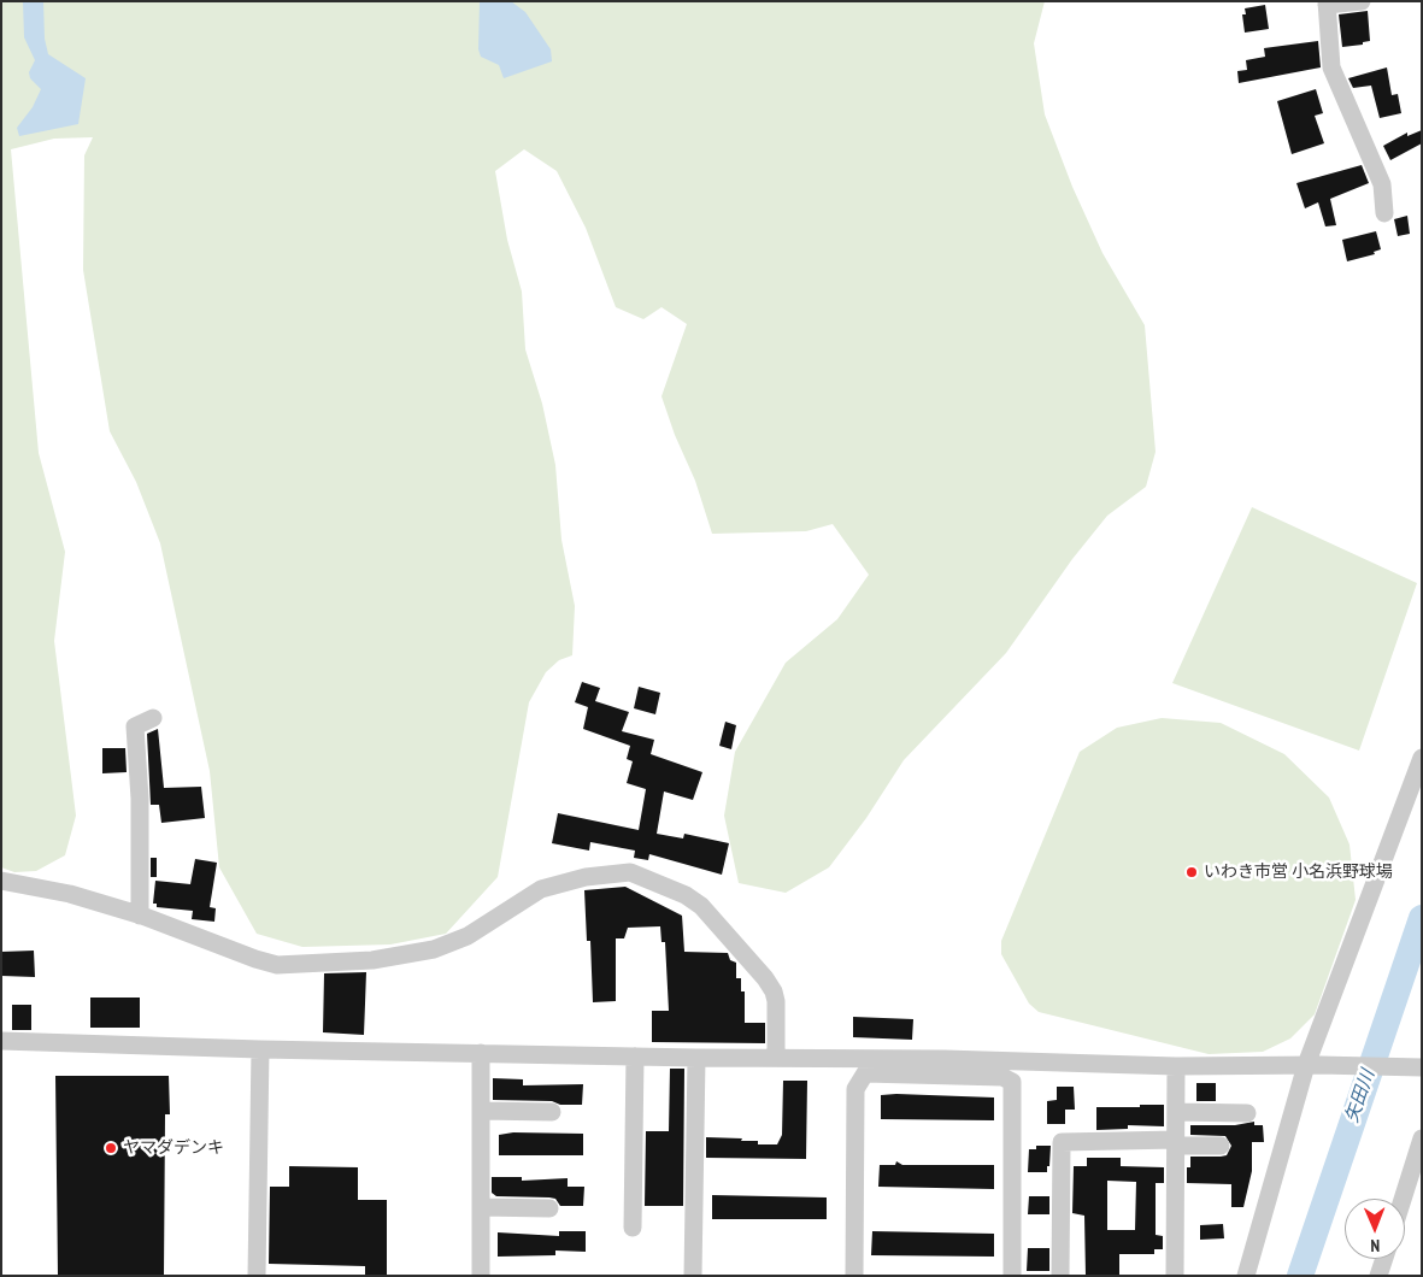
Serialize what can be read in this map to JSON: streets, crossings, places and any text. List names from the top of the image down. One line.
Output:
{"water":["矢田川"],"places":["いわき市営 小名浜野球場","ヤマダデンキ"],"north":"bottom"}
